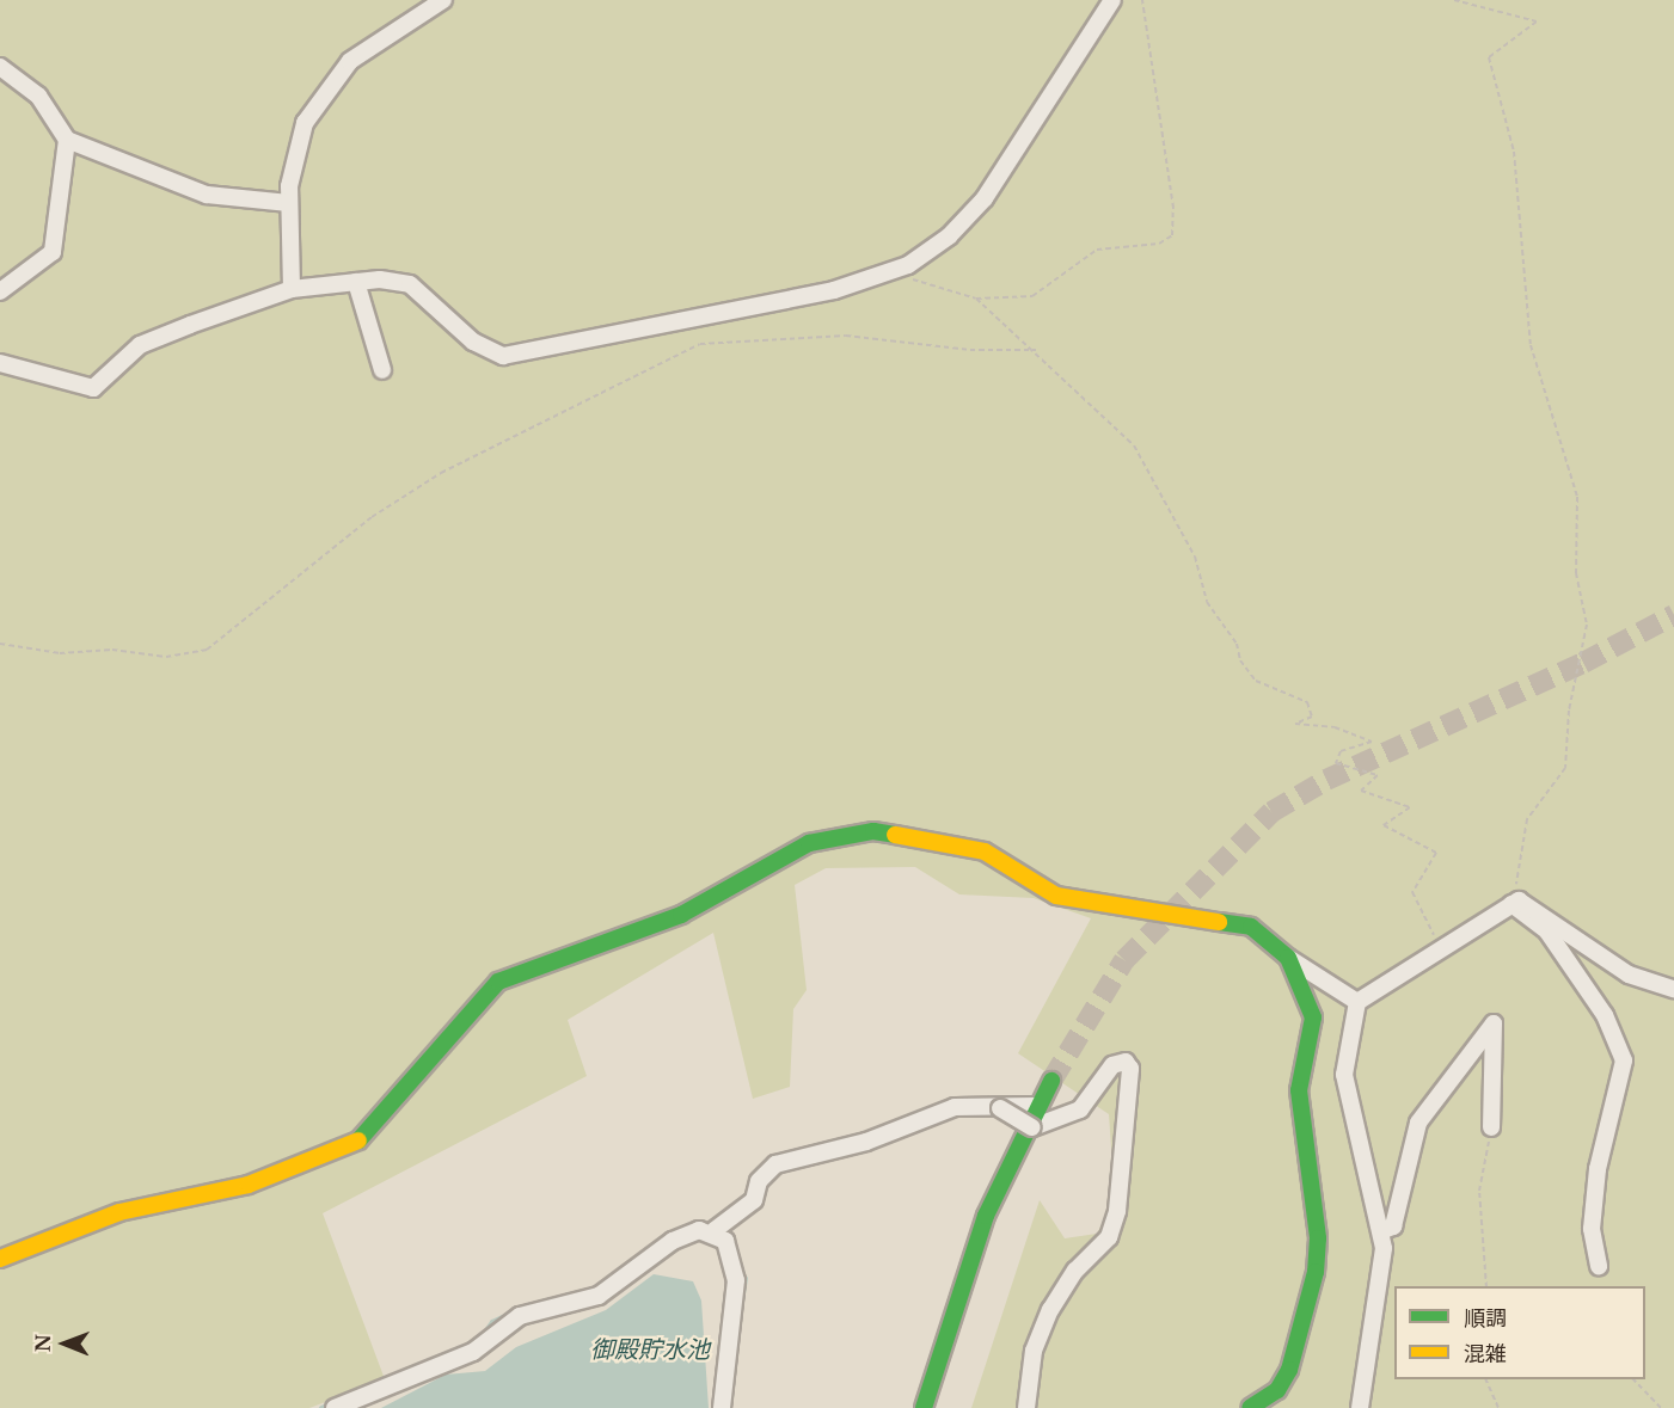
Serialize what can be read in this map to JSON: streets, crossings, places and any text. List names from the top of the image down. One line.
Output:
{"water":["御殿貯水池"],"legend":["順調","混雑"],"north":"left"}
